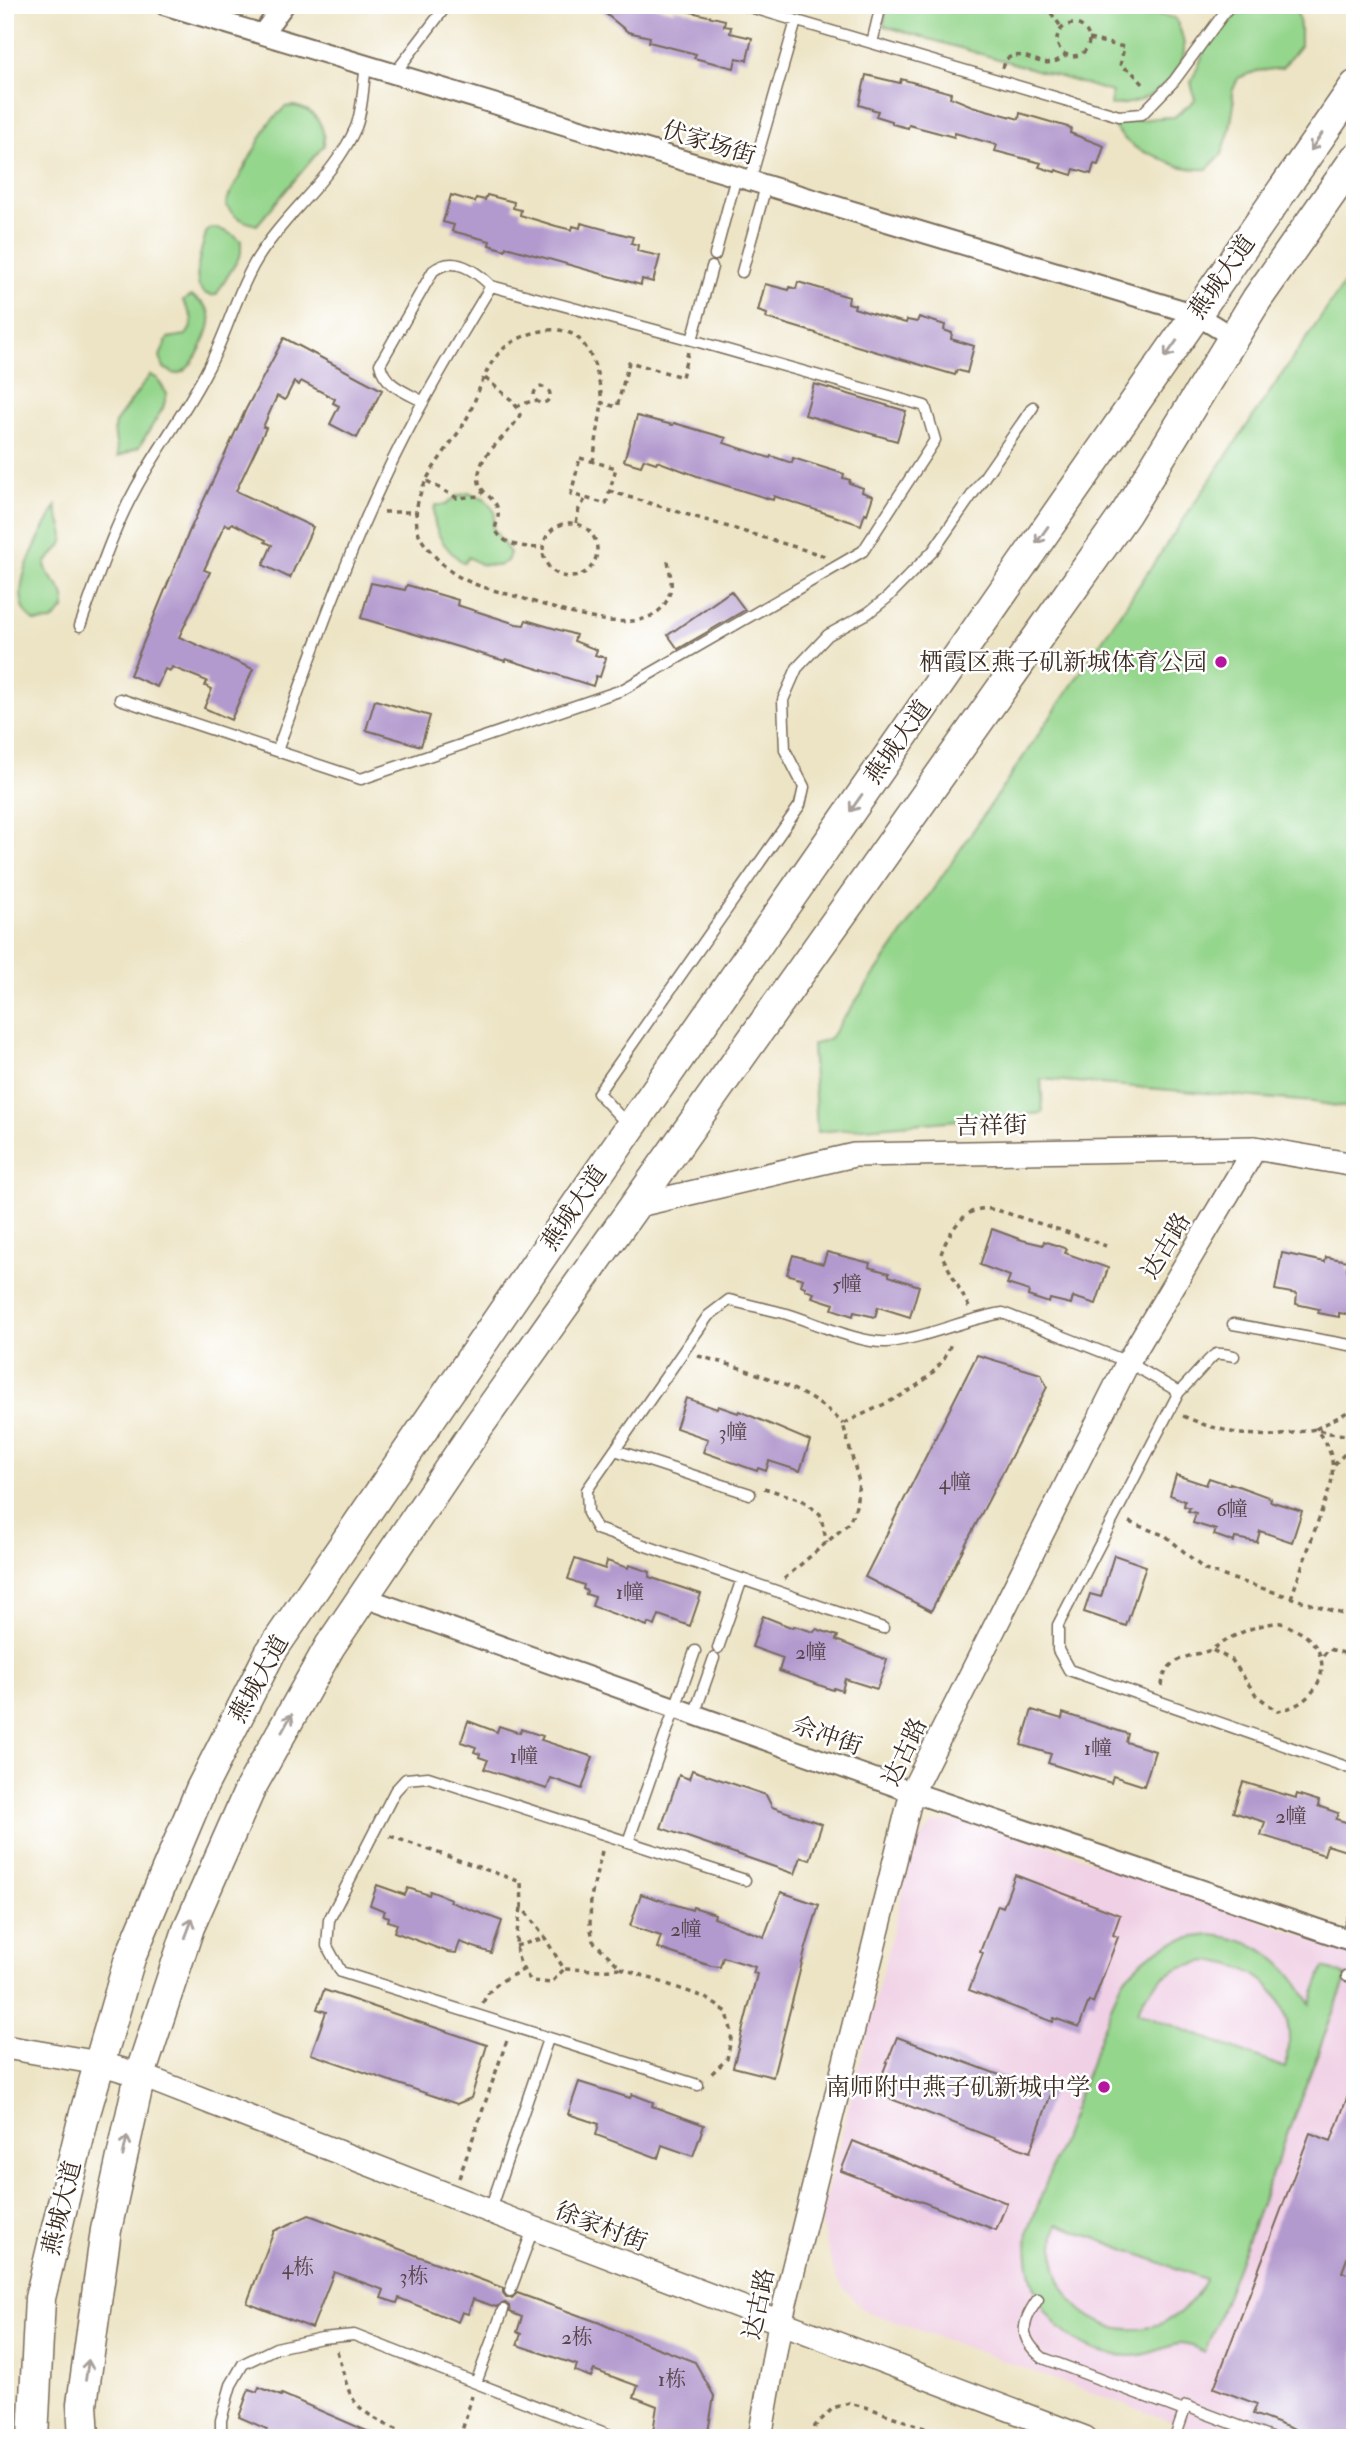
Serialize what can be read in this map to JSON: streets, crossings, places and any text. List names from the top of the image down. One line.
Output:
{"streets":{"main road":["燕城大道"],"street":["伏家场街","吉祥街","达古路","佘冲街","徐家村街"]},"crossings":[["伏家场街","燕城大道"],["燕城大道","吉祥街"],["燕城大道","佘冲街"],["燕城大道","徐家村街"],["吉祥街","达古路"],["达古路","佘冲街"],["达古路","徐家村街"]],"places":["栖霞区燕子矶新城体育公园","南师附中燕子矶新城中学"],"house_numbers":["5幢","3幢","4幢","6幢","1幢","2幢","1幢","1幢","2幢","2幢","4栋","3栋","2栋","1栋"]}
